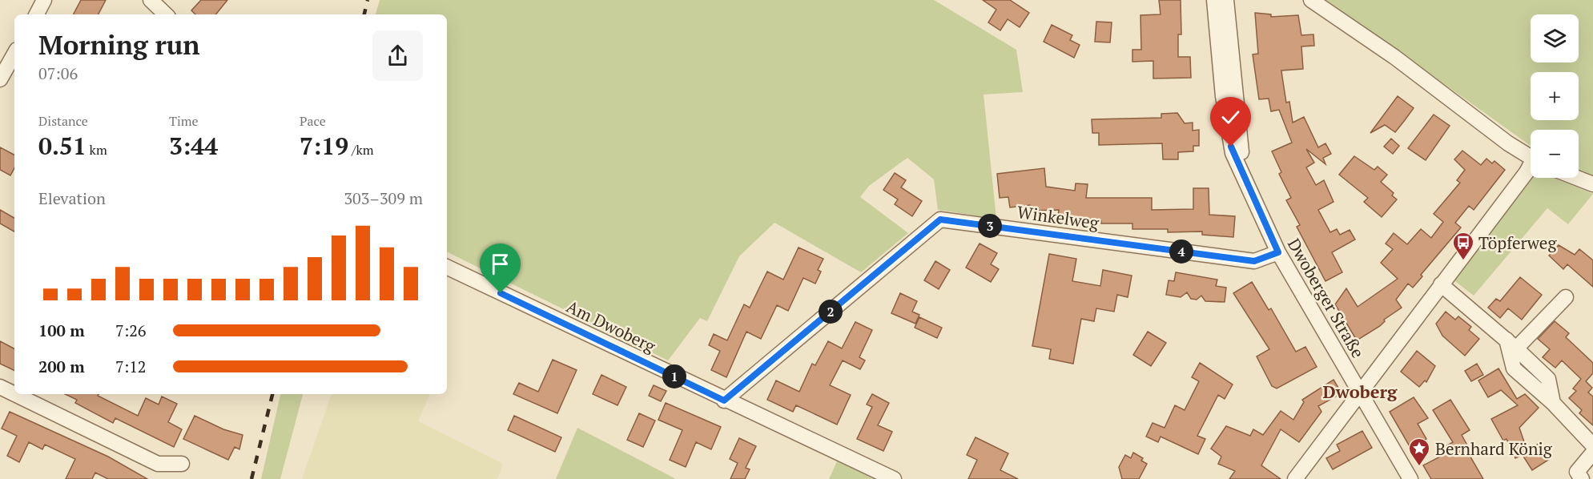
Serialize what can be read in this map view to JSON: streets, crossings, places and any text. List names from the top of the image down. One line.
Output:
{"streets":{"street":["Winkelweg","Dwoberger Straße","Am Dwoberg"]},"crossings":[["Winkelweg","Dwoberger Straße"],["Winkelweg","Am Dwoberg"]],"districts":["Dwoberg"],"places":{"bus stop":["Töpferweg"],"place":["Bernhard König"]},"page":{"map_buttons":["+","−"],"heading":["Morning run","07:06"],"stats":[["Distance","0.51 km"],["Time","3:44"],["Pace","7:19 /km"]],"chart":["Elevation","303–309 m"],"pins":["3","4","2","1"],"list":[{"name":"100 m","note":"7:26"},{"name":"200 m","note":"7:12"}]}}
